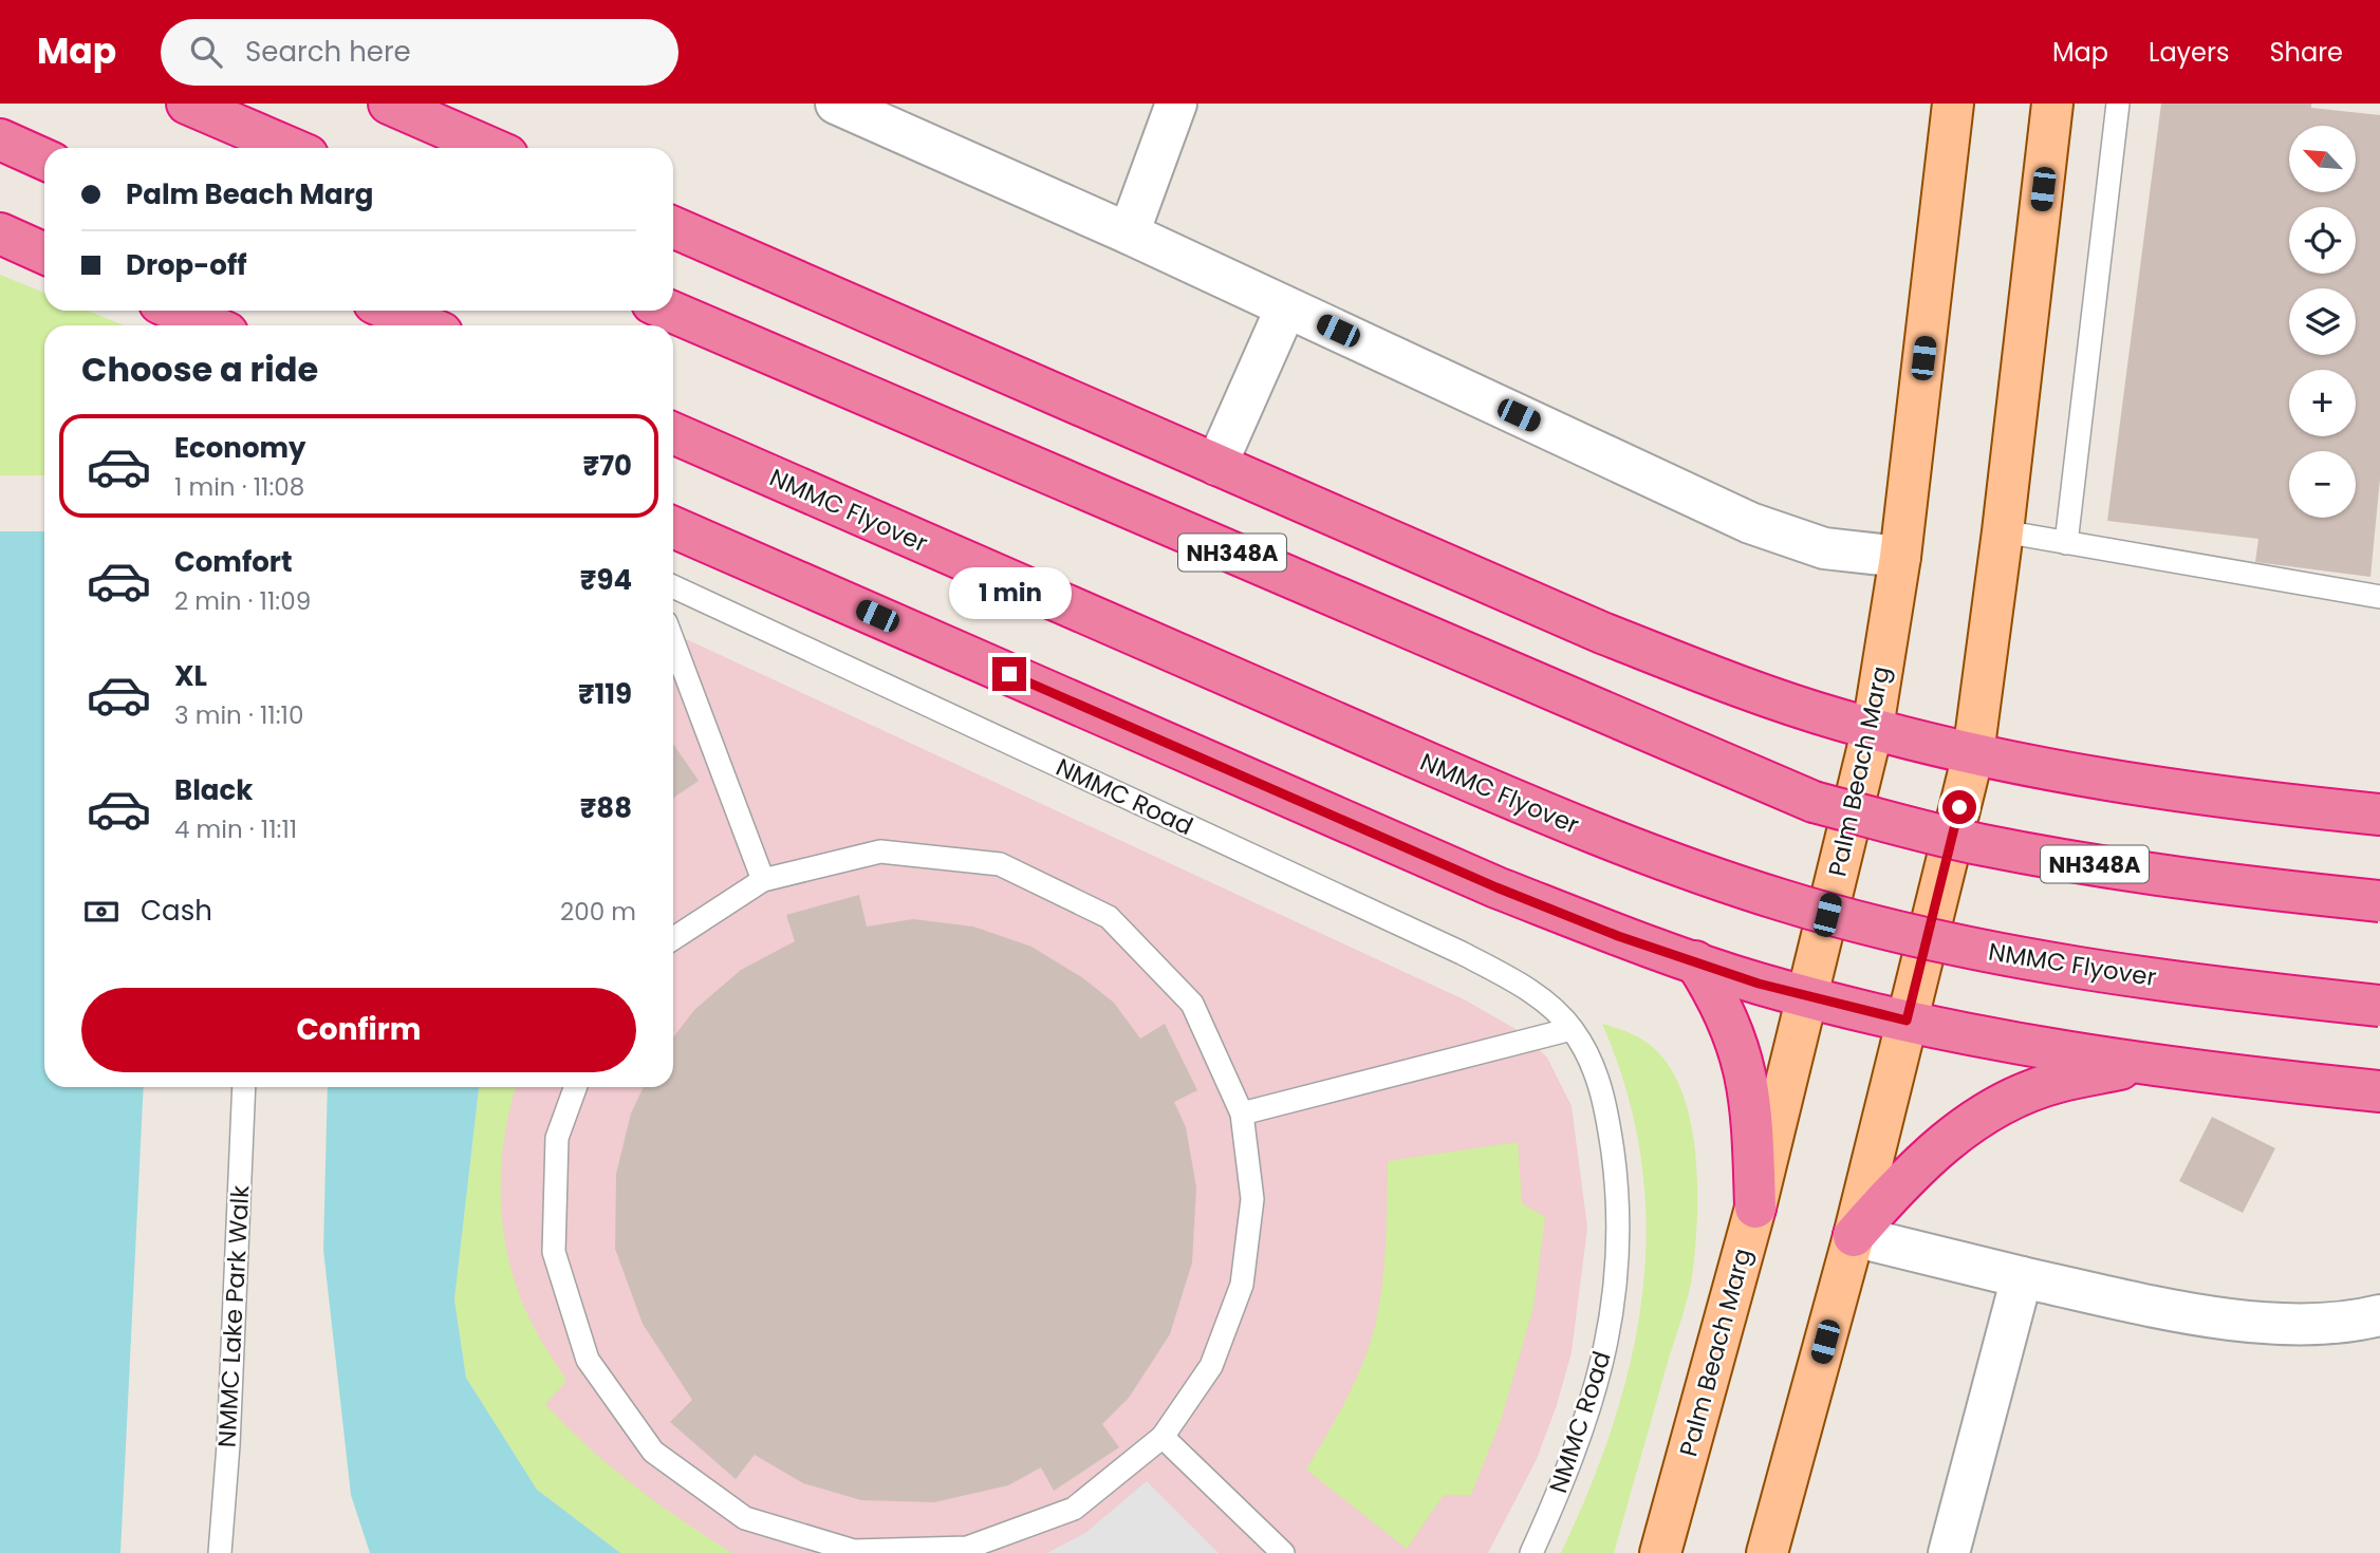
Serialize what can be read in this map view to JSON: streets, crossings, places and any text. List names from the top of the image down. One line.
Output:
{"streets":{"highway":["NMMC Flyover","NH348A"],"main road":["Palm Beach Marg"],"lane":["NMMC Road","NMMC Lake Park Walk"]},"north":"top left","page":{"header":"Map","search":"Search here","nav":["Map","Layers","Share"],"map_buttons":["+","−"],"banner":["Palm Beach Marg","Drop-off"],"heading":"Choose a ride","list":[{"name":"Economy","note":"1 min · 11:08","value":"₹70"},{"name":"Comfort","note":"2 min · 11:09","value":"₹94"},{"name":"XL","note":"3 min · 11:10","value":"₹119"},{"name":"Black","note":"4 min · 11:11","value":"₹88"}],"bubble":"1 min","pay":["Cash","200 m"],"buttons":"Confirm"}}
